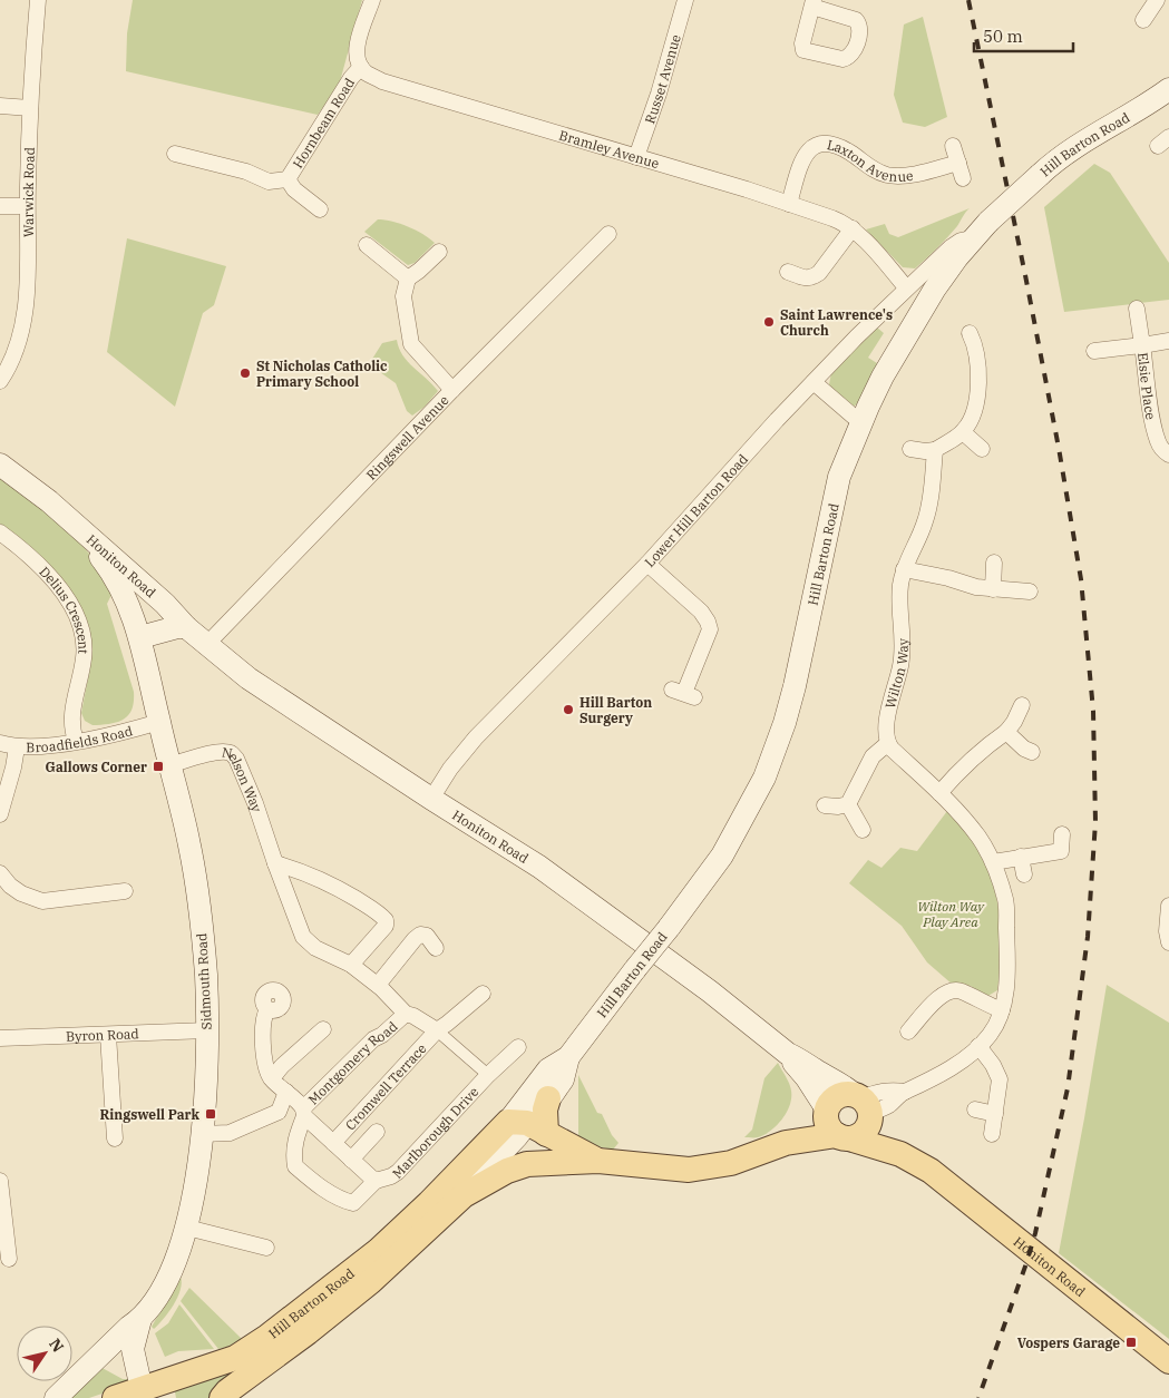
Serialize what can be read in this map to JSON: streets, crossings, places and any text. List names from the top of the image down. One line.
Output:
{"streets":{"main road":["Hill Barton Road","Honiton Road","Sidmouth Road"],"street":["Russet Avenue","Hornbeam Road","Bramley Avenue","Laxton Avenue","Warwick Road","Elsie Place","Ringswell Avenue","Lower Hill Barton Road","Delius Crescent","Wilton Way","Broadfields Road","Nelson Way","Byron Road","Montgomery Road","Cromwell Terrace","Marlborough Drive"]},"crossings":[["Russet Avenue","Bramley Avenue"],["Hornbeam Road","Bramley Avenue"],["Hill Barton Road","Lower Hill Barton Road"],["Hill Barton Road","Sidmouth Road"],["Bramley Avenue","Laxton Avenue"],["Bramley Avenue","Lower Hill Barton Road"],["Ringswell Avenue","Honiton Road"],["Lower Hill Barton Road","Honiton Road"],["Honiton Road","Sidmouth Road"],["Delius Crescent","Broadfields Road"],["Broadfields Road","Sidmouth Road"],["Nelson Way","Sidmouth Road"],["Nelson Way","Montgomery Road"],["Nelson Way","Cromwell Terrace"],["Sidmouth Road","Byron Road"],["Montgomery Road","Marlborough Drive"],["Cromwell Terrace","Marlborough Drive"]],"parks":["Wilton Way Play Area"],"places":{"other":["Saint Lawrence's Church","St Nicholas Catholic Primary School","Hill Barton Surgery"],"transit":["Gallows Corner","Ringswell Park","Vospers Garage"]},"scale_bar":"50 m","north":"top right"}
